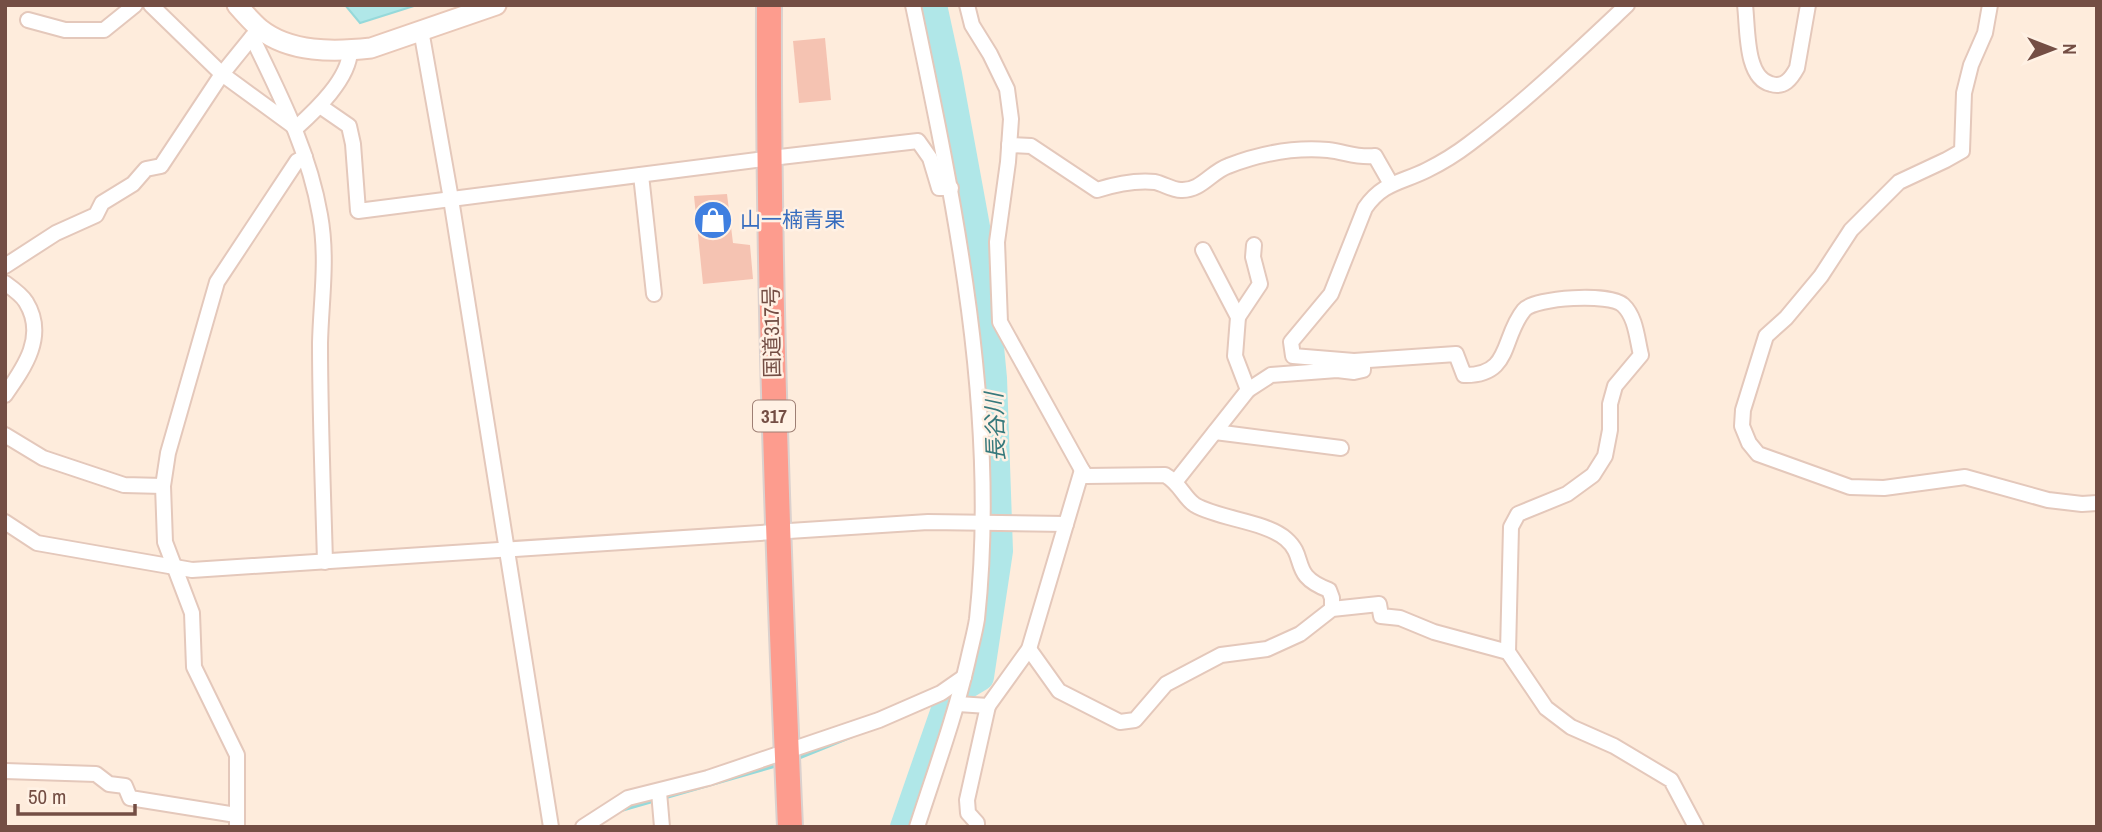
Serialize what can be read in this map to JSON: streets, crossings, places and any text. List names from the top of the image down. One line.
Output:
{"streets":{"highway":["国道317号","317"]},"water":["長谷川"],"places":{"shop":["山一楠青果"]},"scale_bar":"50 m","north":"right"}
